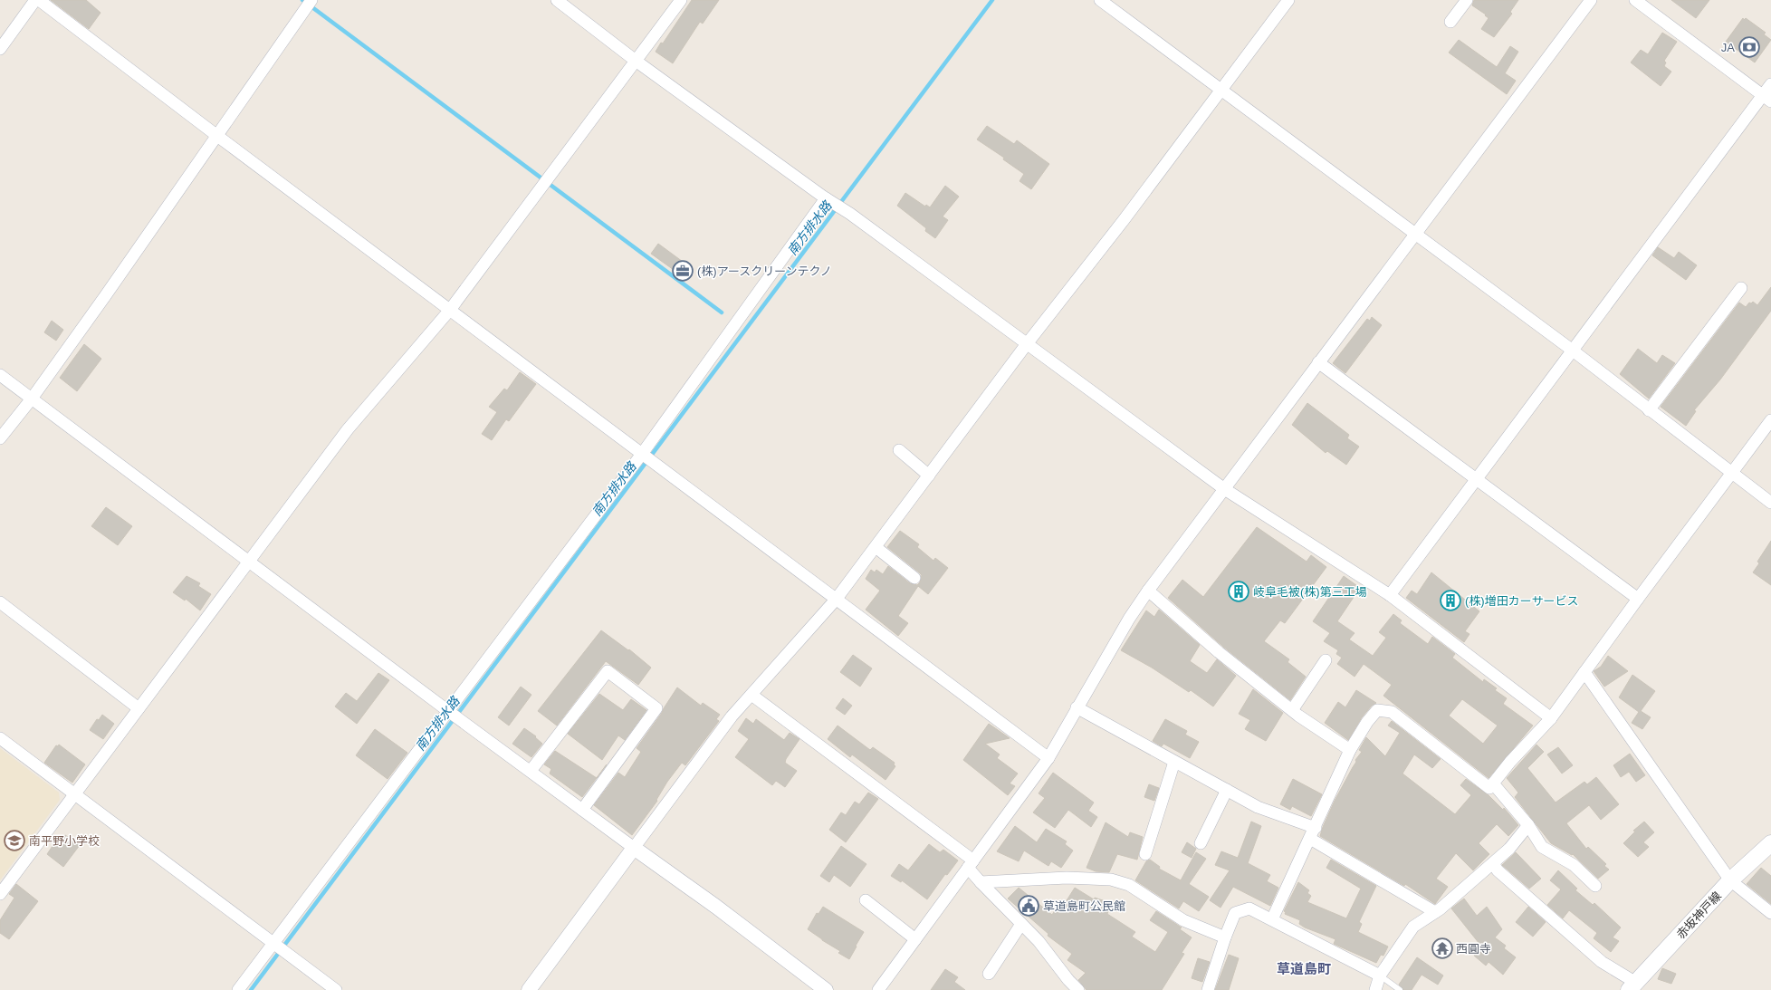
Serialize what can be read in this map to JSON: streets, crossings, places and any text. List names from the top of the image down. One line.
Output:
{"streets":{"main road":["赤坂神戸線"]},"districts":["草道島町"],"water":["南方排水路"],"places":{"bank":["JA"],"office":["(株)アースクリーンテクノ"],"building":["岐阜毛被(株)第三工場","(株)増田カーサービス"],"school or university":["南平野小学校"],"public building":["草道島町公民館"],"temple":["西圓寺"]}}
